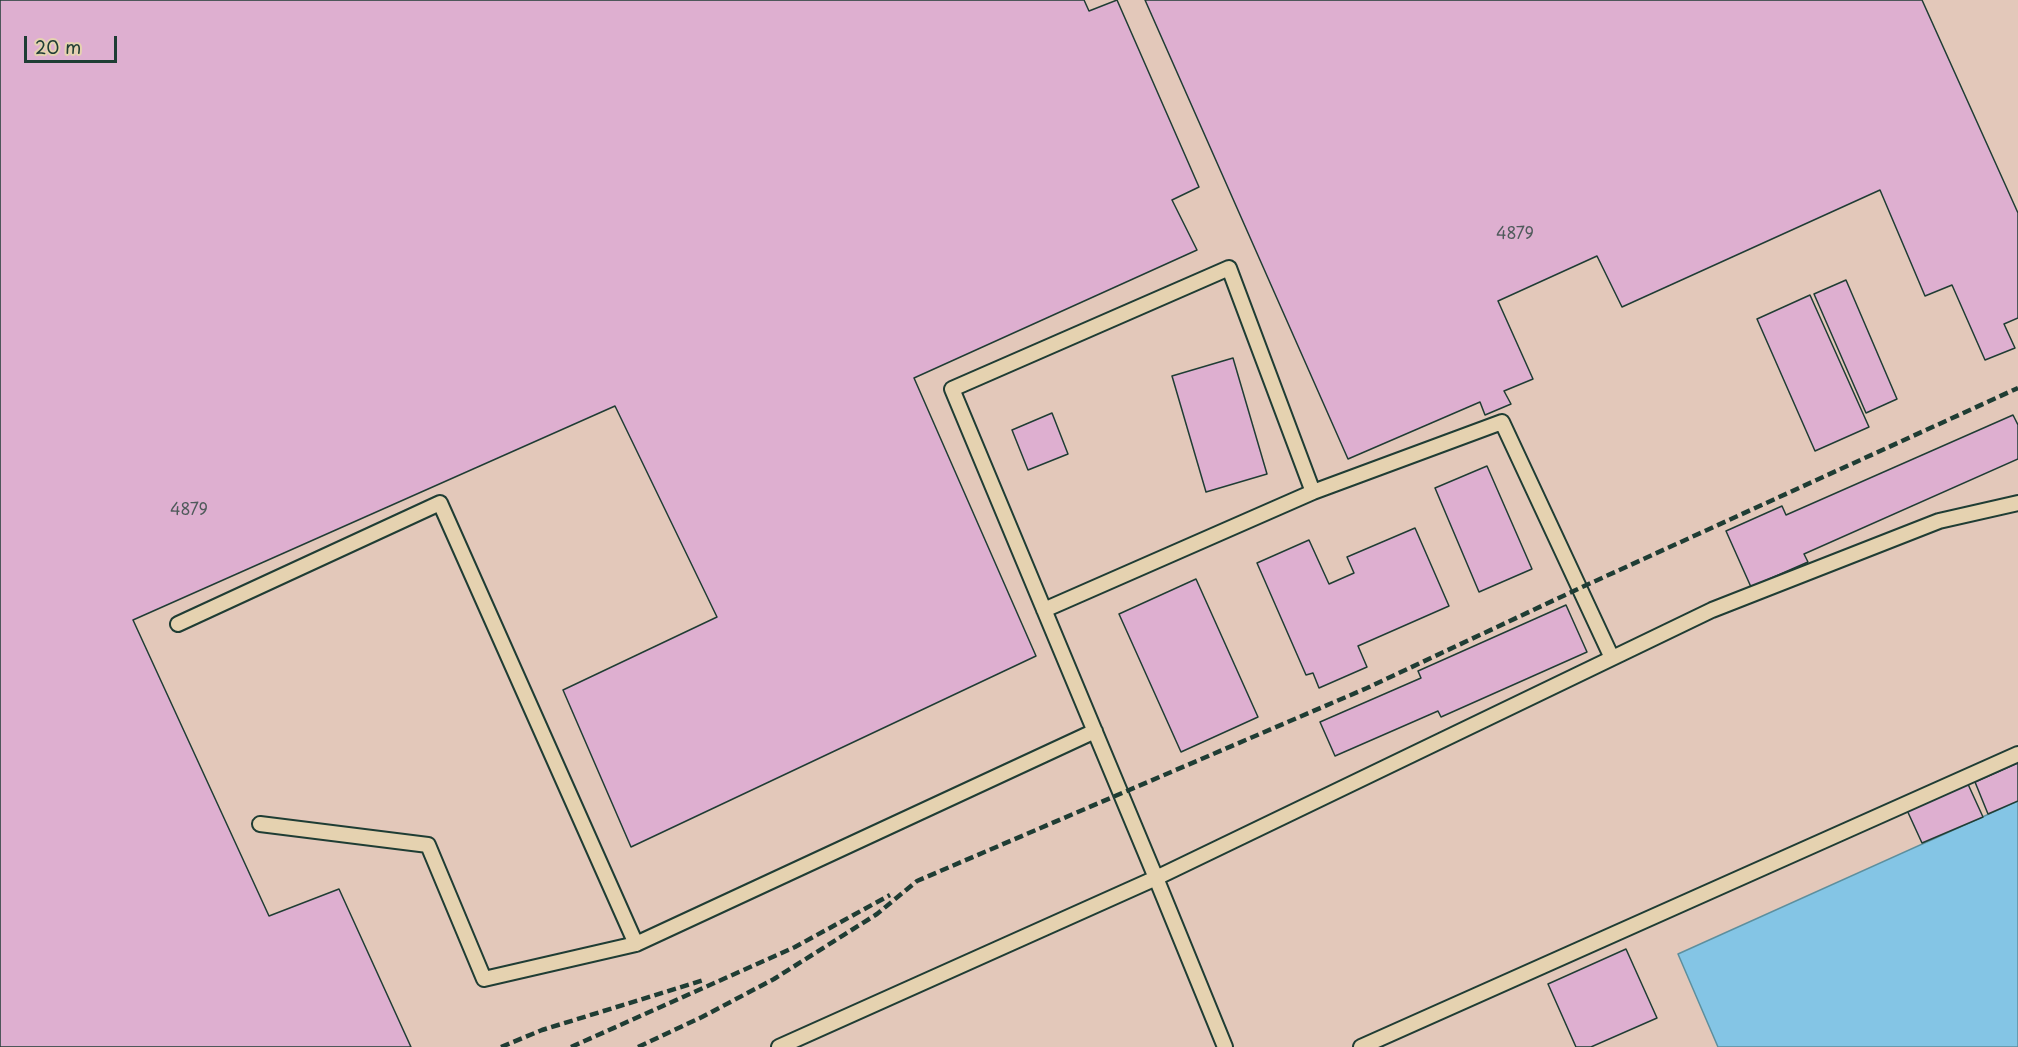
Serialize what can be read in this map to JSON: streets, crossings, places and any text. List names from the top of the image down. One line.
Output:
{"house_numbers":["4879","4879"],"scale_bar":"20 m"}
